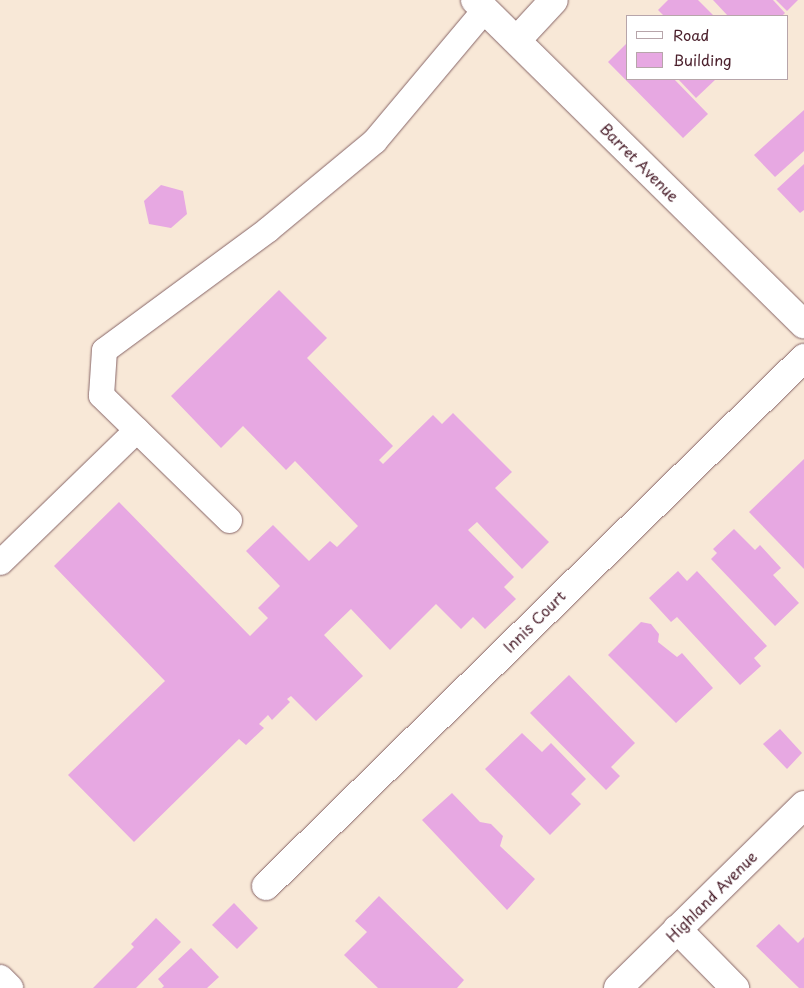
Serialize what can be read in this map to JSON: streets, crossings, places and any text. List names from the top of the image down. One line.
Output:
{"streets":{"street":["Barret Avenue","Innis Court","Highland Avenue"]},"legend":["Road","Building"]}
